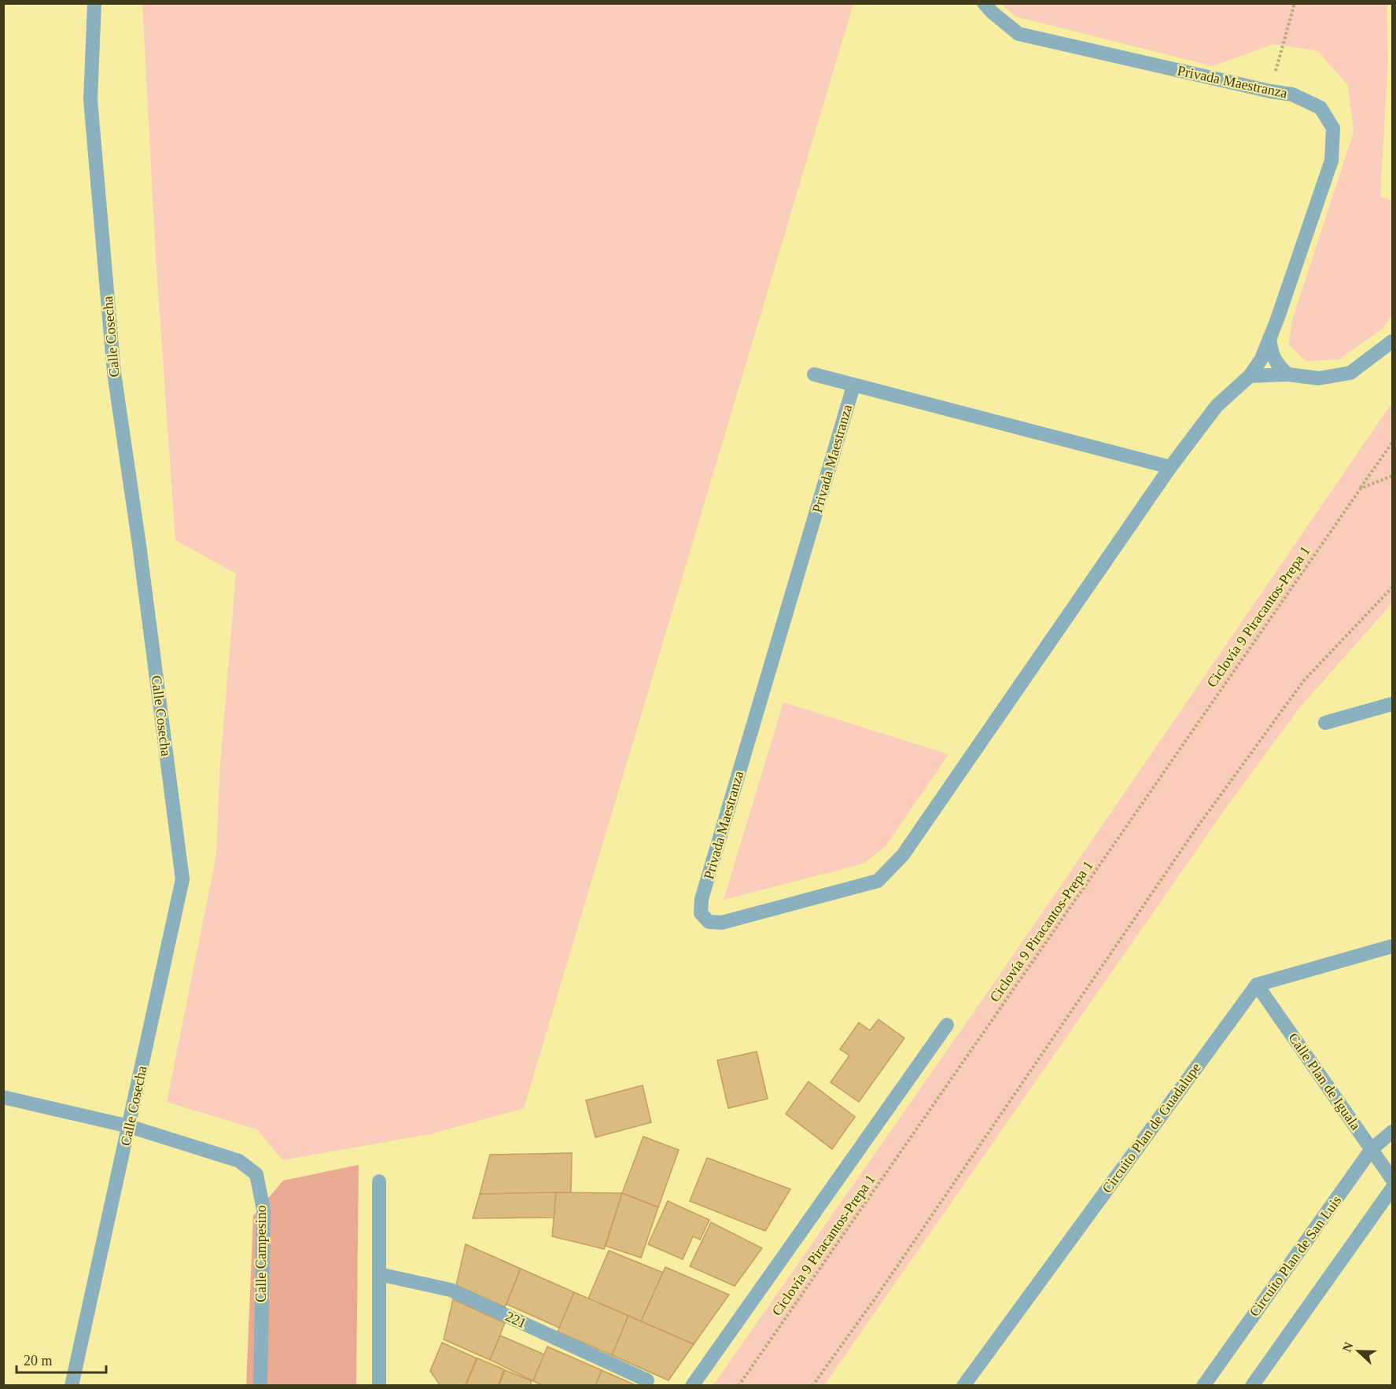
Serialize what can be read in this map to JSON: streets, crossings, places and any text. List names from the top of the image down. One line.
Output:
{"streets":{"street":["Privada Maestranza","Calle Cosecha","Calle Plan de Iguala","Circuito Plan de Guadalupe","Calle Campesino","Circuito Plan de San Luis","221"],"path":["Ciclovía 9 Piracantos-Prepa 1"]},"crossings":[["Calle Cosecha","Calle Campesino"],["Calle Plan de Iguala","Circuito Plan de Guadalupe"],["Calle Plan de Iguala","Circuito Plan de San Luis"]],"scale_bar":"20 m","north":"left"}
